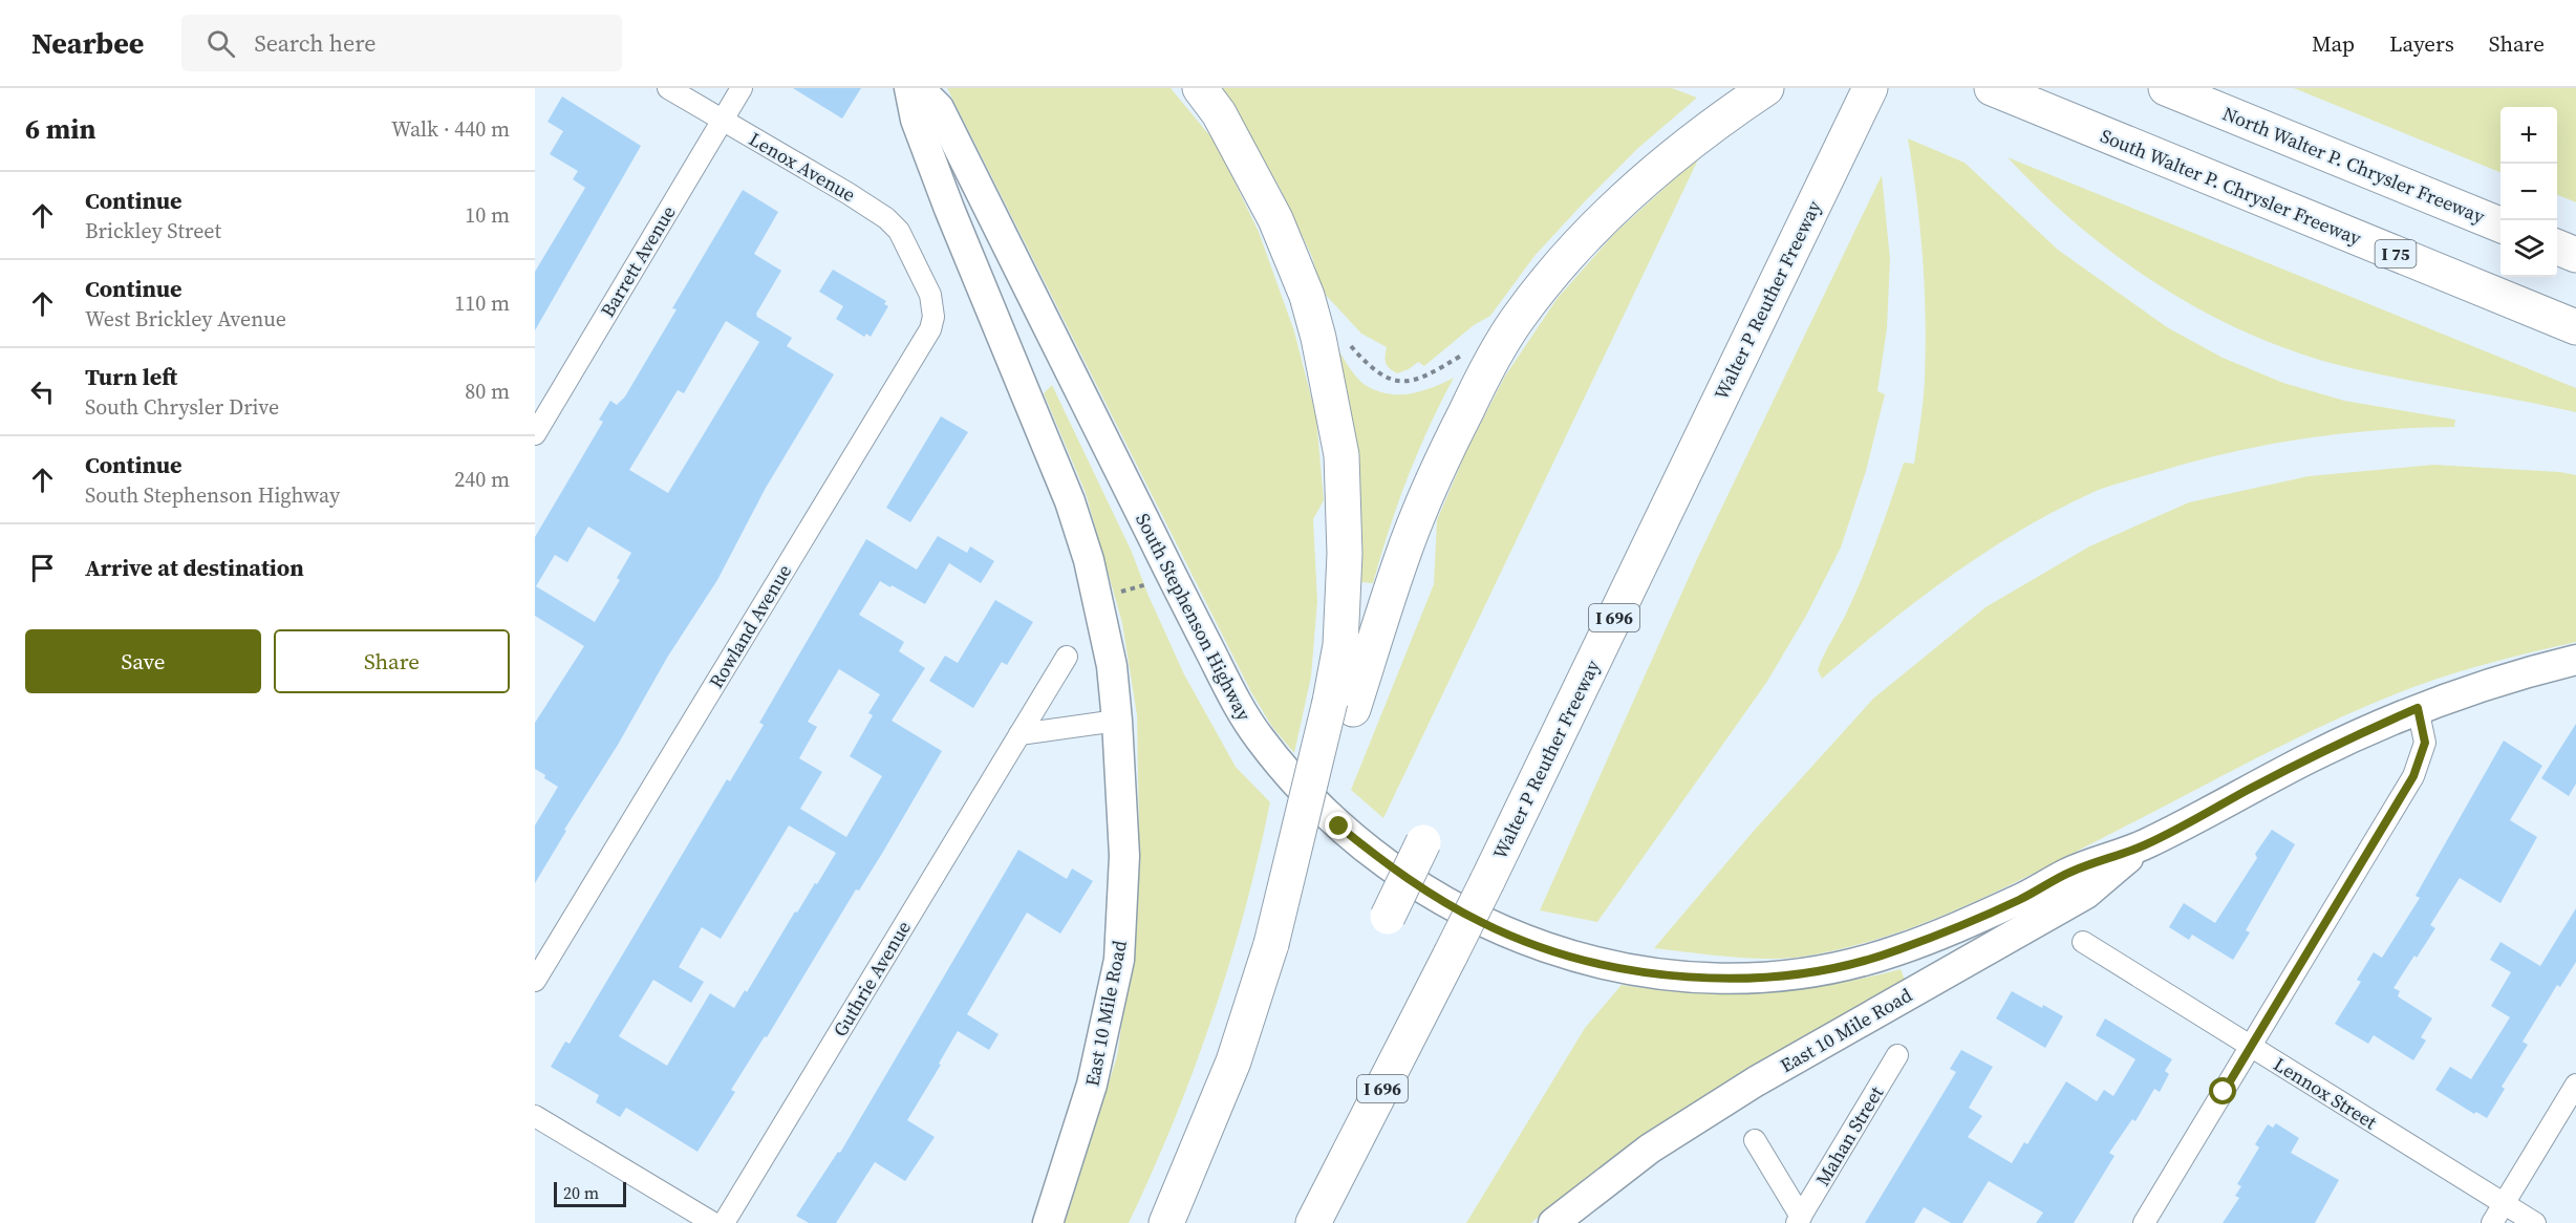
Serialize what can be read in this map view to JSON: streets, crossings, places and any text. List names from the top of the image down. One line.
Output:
{"streets":{"highway":["North Walter P. Chrysler Freeway","South Walter P. Chrysler Freeway","I 75","Walter P Reuther Freeway","I 696"],"main road":["South Stephenson Highway","East 10 Mile Road"],"street":["Lenox Avenue","Barrett Avenue","Rowland Avenue","Guthrie Avenue","Lennox Street","Mahan Street"]},"crossings":[["Lenox Avenue","Barrett Avenue"],["Lenox Avenue","Rowland Avenue"],["South Stephenson Highway","East 10 Mile Road"]],"scale_bar":"20 m","page":{"header":"Nearbee","search":"Search here","nav":["Map","Layers","Share"],"heading":["6 min","Walk · 440 m"],"map_buttons":["+","−"],"list":[["Continue","Brickley Street","10 m"],["Continue","West Brickley Avenue","110 m"],["Turn left","South Chrysler Drive","80 m"],["Continue","South Stephenson Highway","240 m"],"Arrive at destination"],"buttons":["Save","Share"],"scale":"20 m"}}
